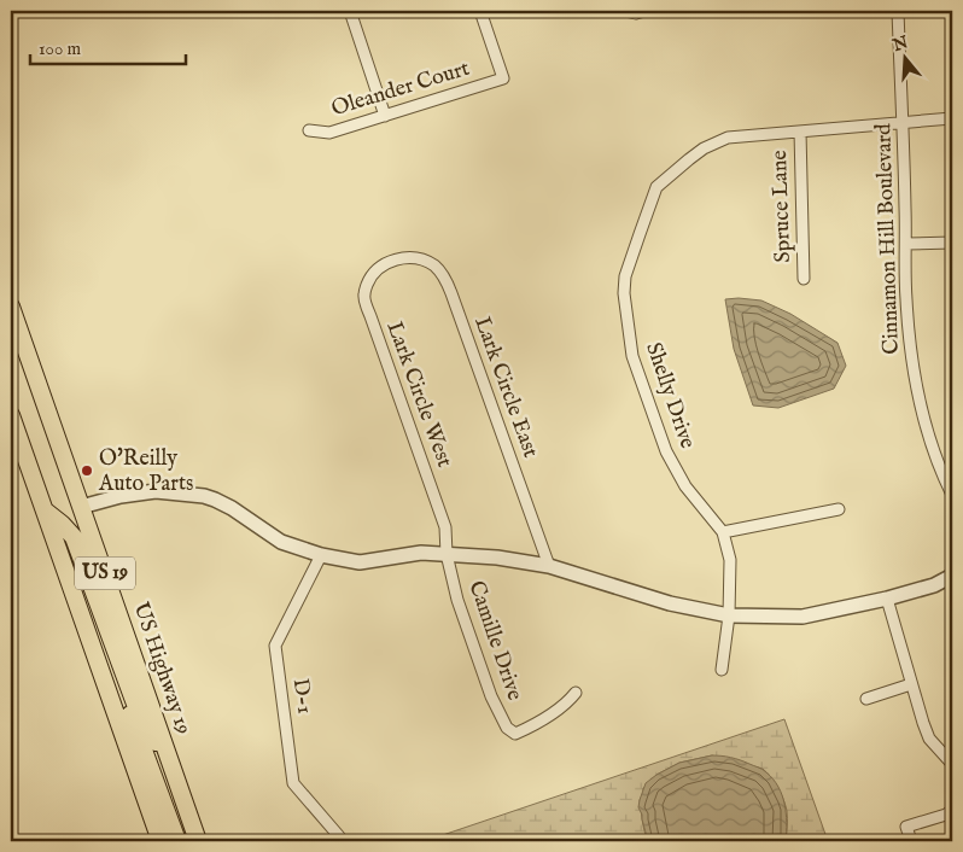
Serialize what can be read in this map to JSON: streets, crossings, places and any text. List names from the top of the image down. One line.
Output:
{"streets":{"highway":["US 19","US Highway 19"],"street":["Oleander Court","Spruce Lane","Cinnamon Hill Boulevard","Lark Circle East","Lark Circle West","Shelly Drive","Camille Drive","D-1"]},"crossings":[["Spruce Lane","Shelly Drive"],["Cinnamon Hill Boulevard","Shelly Drive"],["Lark Circle East","Lark Circle West"],["Lark Circle West","Camille Drive"]],"places":["O'Reilly Auto Parts"],"scale_bar":"100 m","north":"top"}
